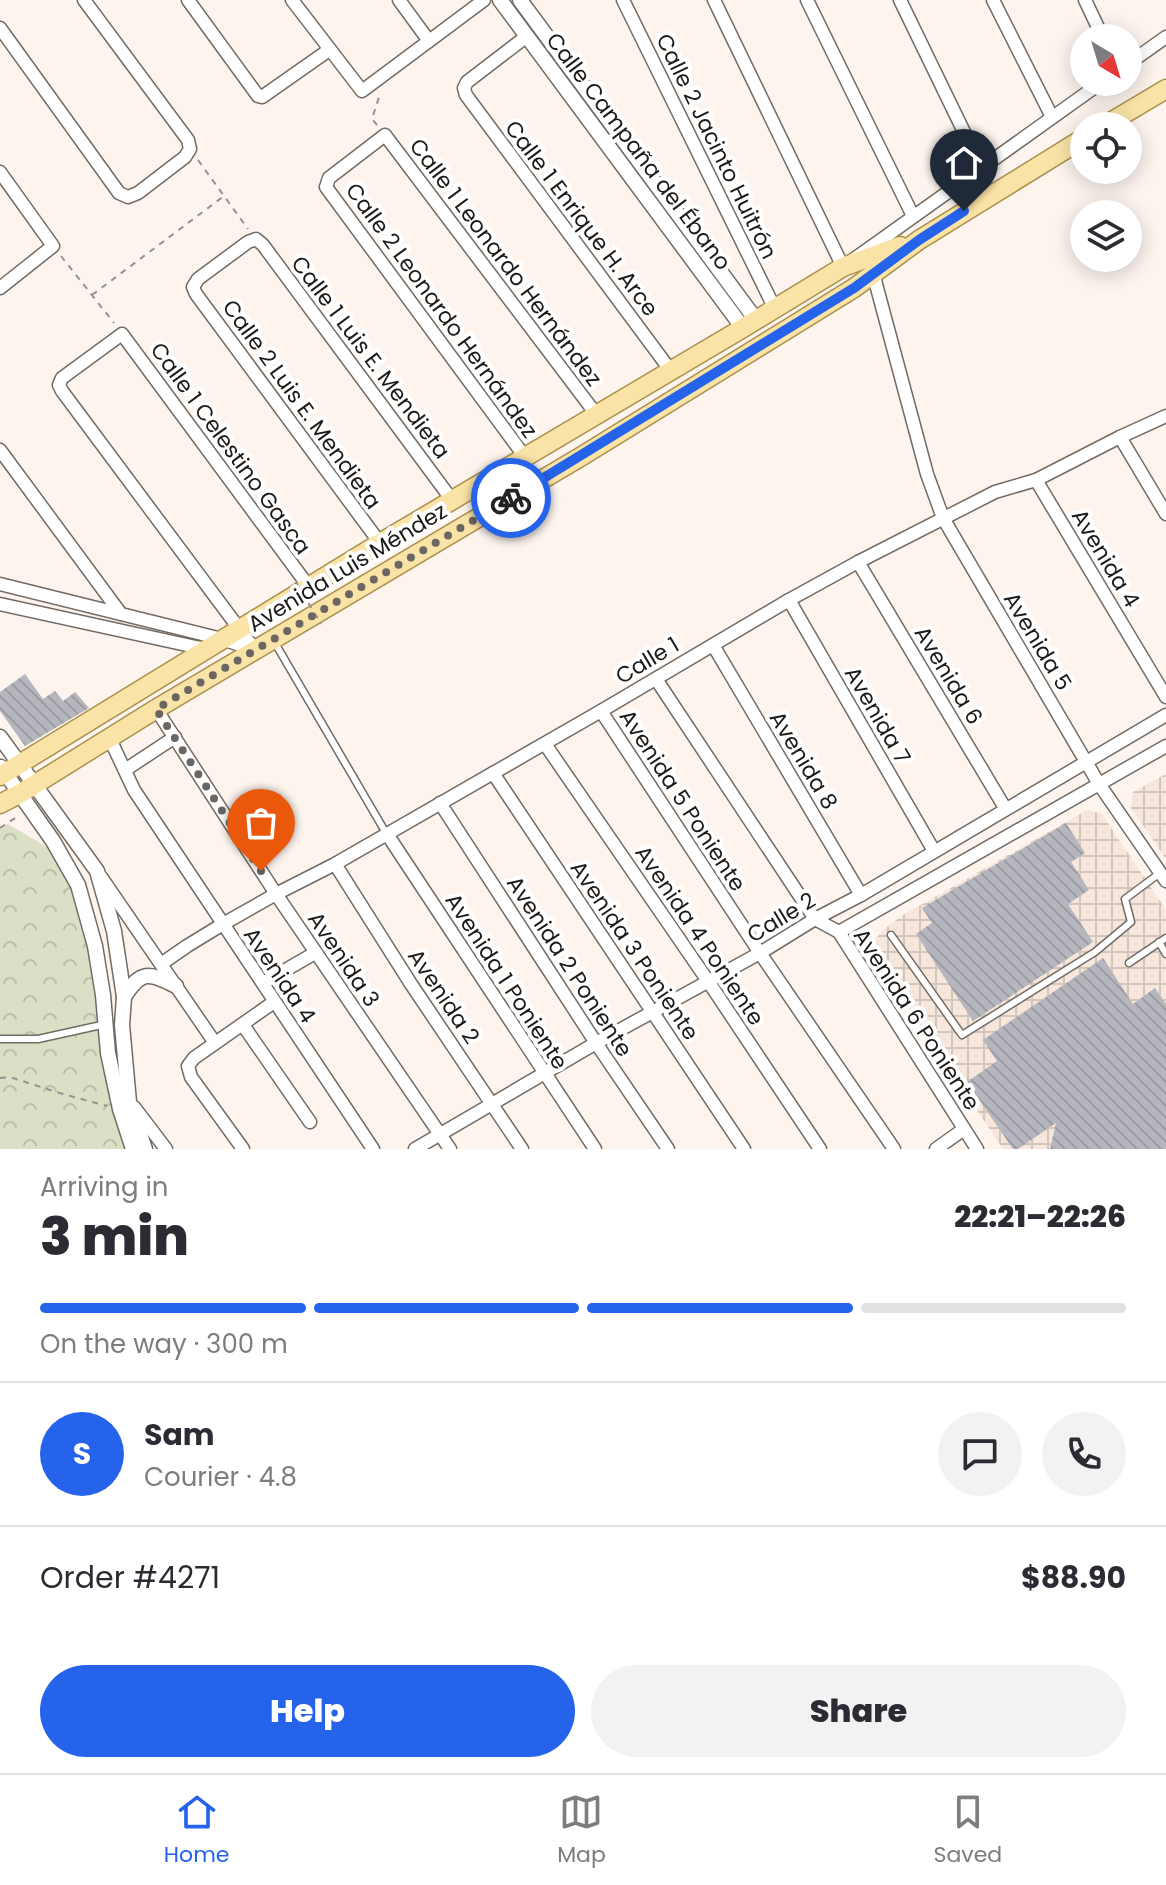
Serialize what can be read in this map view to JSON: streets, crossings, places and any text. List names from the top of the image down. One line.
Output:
{"streets":{"main road":["Avenida Luis Méndez"],"street":["Calle 2 Jacinto Huitrón","Calle Campaña del Ébano","Calle 1 Enrique H. Arce","Calle 1 Leonardo Hernández","Calle 2 Leonardo Hernández","Calle 1 Luis E. Mendieta","Calle 2 Luis E. Mendieta","Calle 1 Celestino Gasca","Avenida 4","Avenida 5","Calle 1","Avenida 6","Avenida 7","Avenida 8","Avenida 5 Poniente","Calle 2","Avenida 4 Poniente","Avenida 3 Poniente","Avenida 3","Avenida 2 Poniente","Avenida 1 Poniente","Avenida 2","Avenida 6 Poniente"]},"crossings":[["Calle 2 Jacinto Huitrón","Avenida Luis Méndez"],["Calle Campaña del Ébano","Calle 1 Enrique H. Arce"],["Calle Campaña del Ébano","Avenida Luis Méndez"],["Calle 1 Enrique H. Arce","Avenida Luis Méndez"],["Calle 1 Leonardo Hernández","Calle 2 Leonardo Hernández"],["Calle 1 Leonardo Hernández","Avenida Luis Méndez"],["Calle 2 Leonardo Hernández","Avenida Luis Méndez"],["Calle 1 Luis E. Mendieta","Calle 2 Luis E. Mendieta"],["Calle 1 Luis E. Mendieta","Avenida Luis Méndez"],["Calle 2 Luis E. Mendieta","Avenida Luis Méndez"],["Calle 1 Celestino Gasca","Avenida Luis Méndez"],["Avenida 4","Avenida Luis Méndez"],["Avenida 4","Calle 1"],["Avenida Luis Méndez","Avenida 5"],["Avenida Luis Méndez","Avenida 3"],["Avenida 5","Calle 1"],["Avenida 5","Calle 2"],["Calle 1","Avenida 6"],["Calle 1","Avenida 7"],["Calle 1","Avenida 8"],["Calle 1","Avenida 5 Poniente"],["Calle 1","Avenida 4 Poniente"],["Calle 1","Avenida 3 Poniente"],["Calle 1","Avenida 3"],["Calle 1","Avenida 2 Poniente"],["Calle 1","Avenida 1 Poniente"],["Calle 1","Avenida 2"],["Calle 1","Avenida 6 Poniente"],["Avenida 6","Calle 2"],["Avenida 7","Calle 2"],["Avenida 8","Calle 2"],["Avenida 5 Poniente","Calle 2"],["Calle 2","Avenida 4 Poniente"],["Calle 2","Avenida 3 Poniente"],["Calle 2","Avenida 3"],["Calle 2","Avenida 2 Poniente"],["Calle 2","Avenida 1 Poniente"],["Calle 2","Avenida 2"],["Calle 2","Avenida 6 Poniente"]],"north":"bottom right","page":{"heading":["3 min","Arriving in","22:21–22:26"],"panel":["Sam","Courier · 4.8","Order #4271","$88.90"],"bar":"On the way · 300 m","round":"S","buttons":["Help","Share"],"tabs":["Home","Map","Saved"]}}
